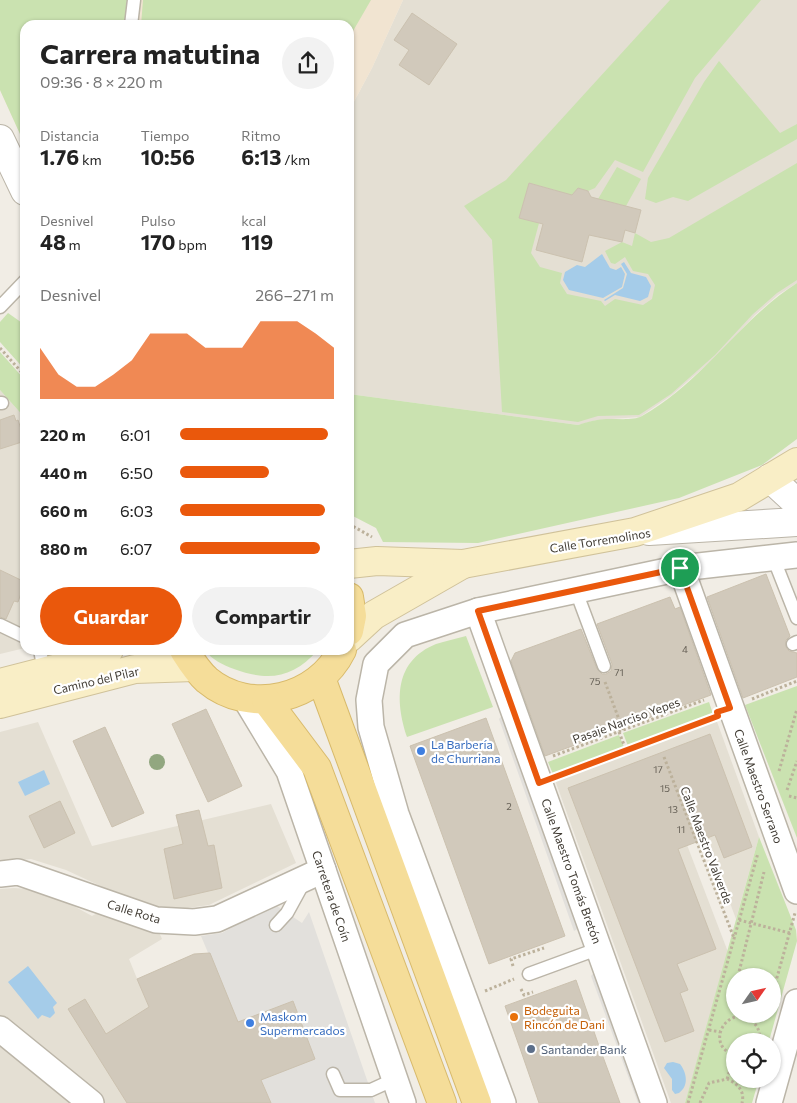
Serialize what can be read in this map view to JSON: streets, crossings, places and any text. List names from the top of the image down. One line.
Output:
{"streets":{"main road":["Calle Torremolinos","Camino del Pilar"],"street":["Calle Maestro Serrano","Calle Maestro Tomás Bretón","Carretera de Coín","Calle Rota"],"path":["Pasaje Narciso Yepes","Calle Maestro Valverde"]},"crossings":[["Pasaje Narciso Yepes","Calle Maestro Serrano"],["Pasaje Narciso Yepes","Calle Maestro Tomás Bretón"],["Carretera de Coín","Calle Rota"]],"places":["La Barbería de Churriana","Bodeguita Rincón de Dani","Maskom Supermercados","Santander Bank"],"house_numbers":["4","71","75","17","15","2","13","11"],"north":"top right","page":{"heading":["Carrera matutina","09:36 · 8 × 220 m"],"stats":[["Distancia","1.76 km"],["Tiempo","10:56"],["Ritmo","6:13 /km"],["Desnivel","48 m"],["Pulso","170 bpm"],["kcal","119"]],"chart":["Desnivel","266–271 m"],"list":[{"name":"220 m","note":"6:01"},{"name":"440 m","note":"6:50"},{"name":"660 m","note":"6:03"},{"name":"880 m","note":"6:07"}],"buttons":["Guardar","Compartir"]}}
